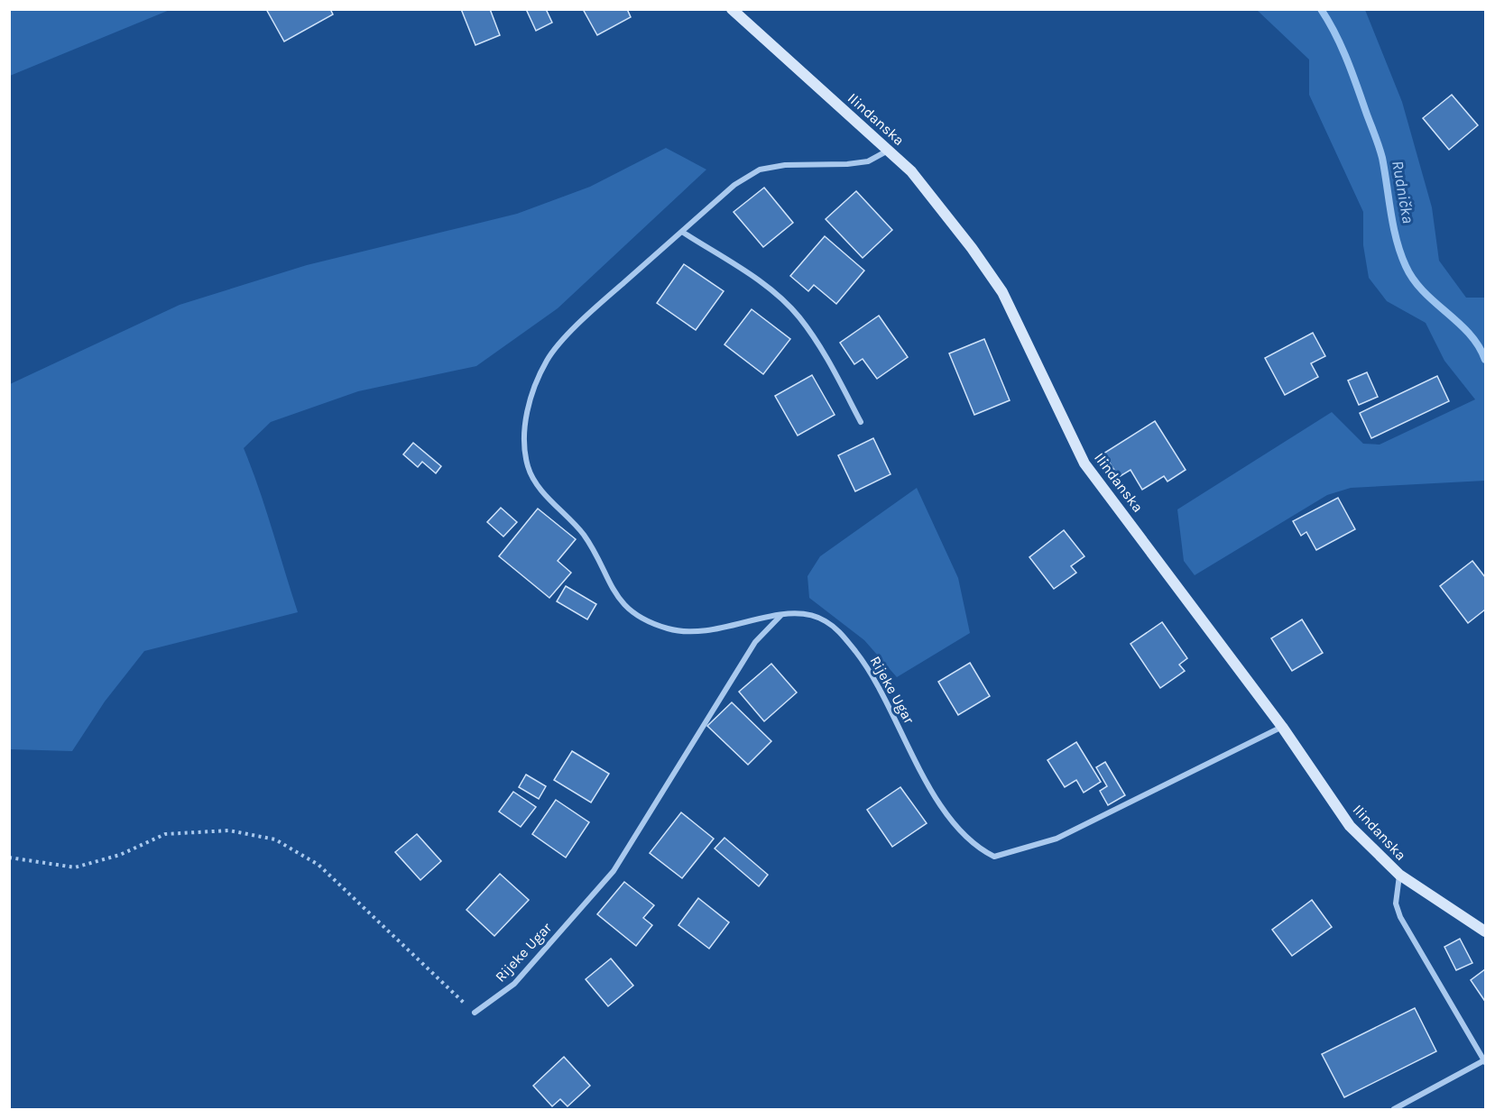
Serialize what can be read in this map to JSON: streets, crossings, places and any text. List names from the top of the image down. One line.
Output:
{"streets":{"street":["Ilindanska","Rijeke Ugar"]},"crossings":[["Ilindanska","Rijeke Ugar"]],"water":["Rudnička"]}
